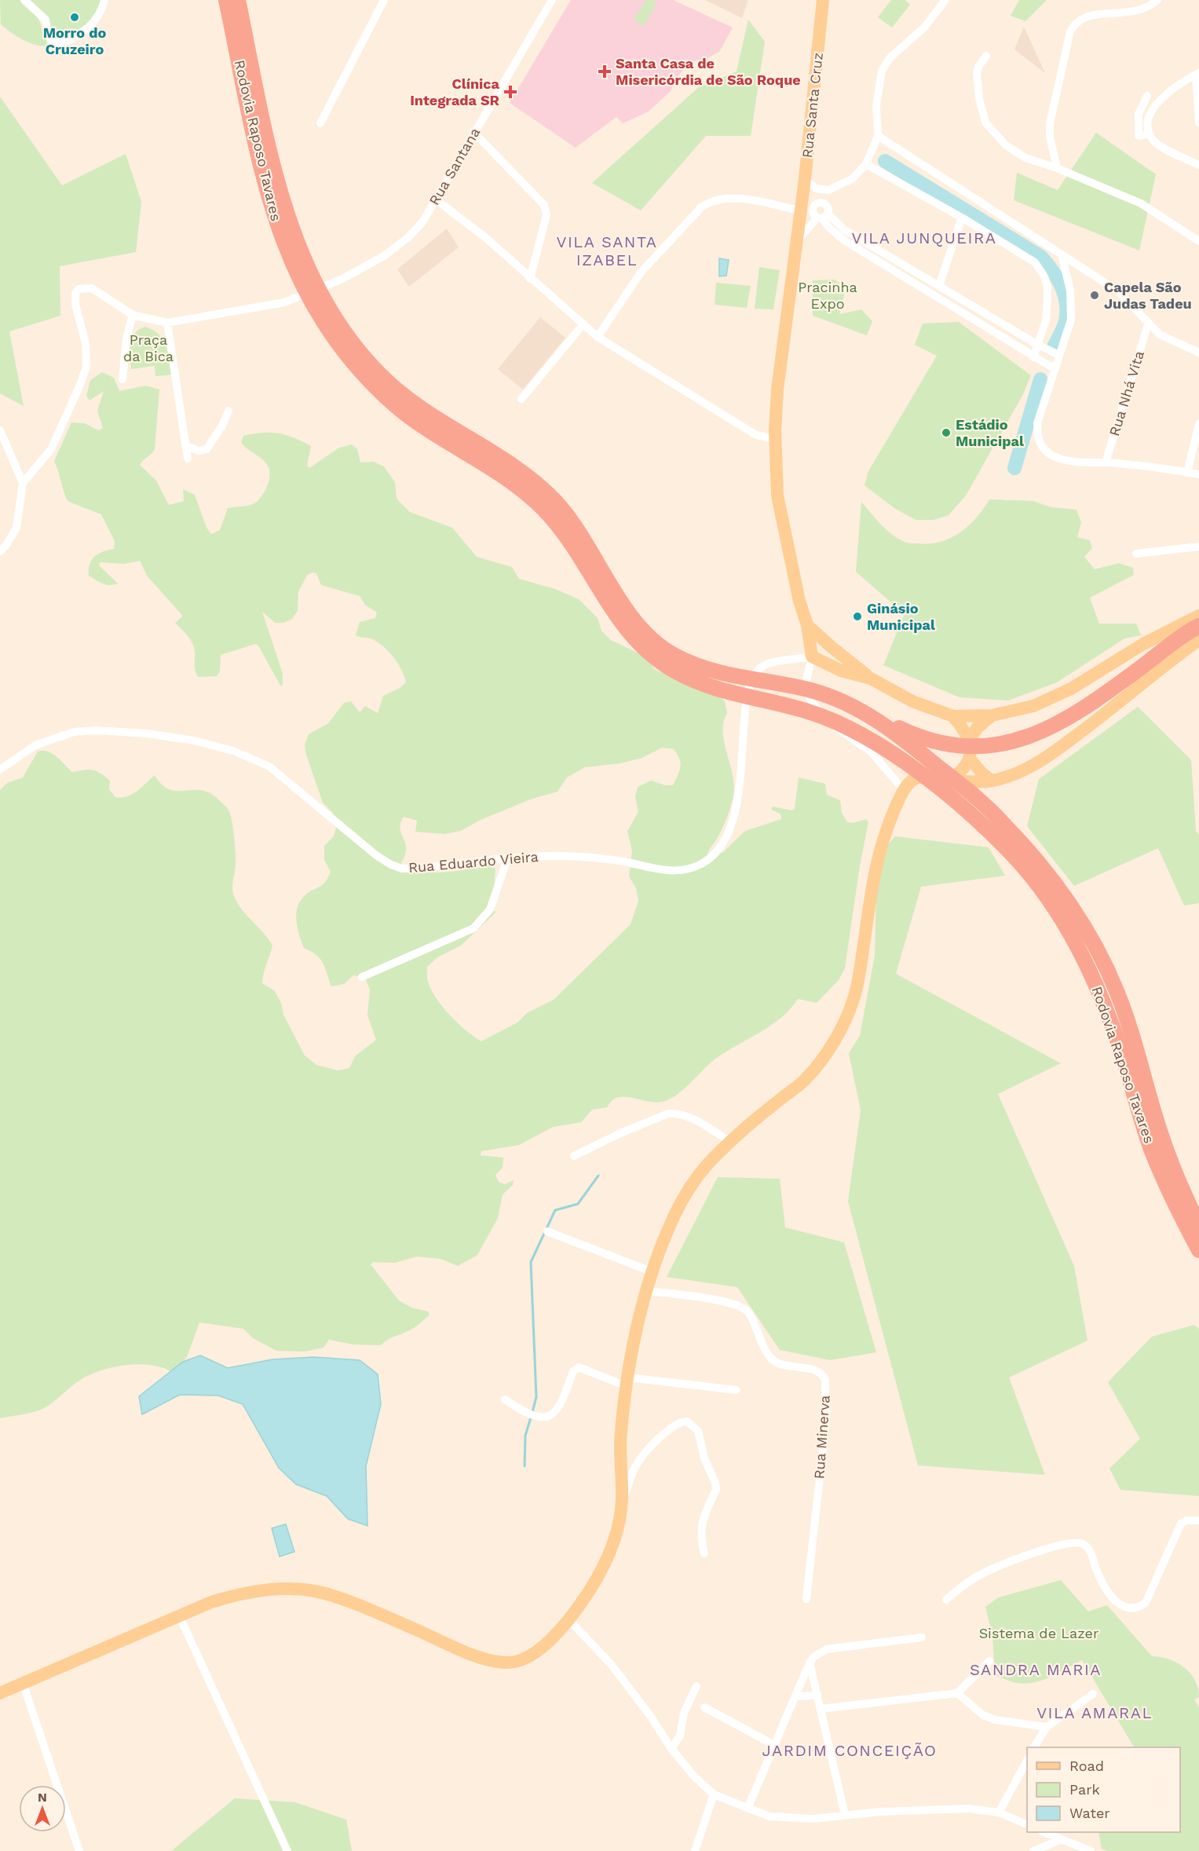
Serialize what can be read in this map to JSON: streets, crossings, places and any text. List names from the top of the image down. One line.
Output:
{"streets":{"highway":["Rodovia Raposo Tavares"],"main road":["Rua Santa Cruz"],"street":["Rua Santana","Rua Nhá Vita","Rua Eduardo Vieira","Rua Minerva"]},"crossings":[["Rua Santa Cruz","Rua Eduardo Vieira"]],"districts":["VILA JUNQUEIRA","VILA SANTA IZABEL","SANDRA MARIA","VILA AMARAL","JARDIM CONCEIÇÃO"],"parks":["Pracinha Expo","Praça da Bica","Sistema de Lazer"],"places":{"other":["Morro do Cruzeiro","Capela São Judas Tadeu","Estádio Municipal","Ginásio Municipal"],"health":["Santa Casa de Misericórdia de São Roque","Clínica Integrada SR"]},"legend":["Road","Park","Water"],"north":"top"}
